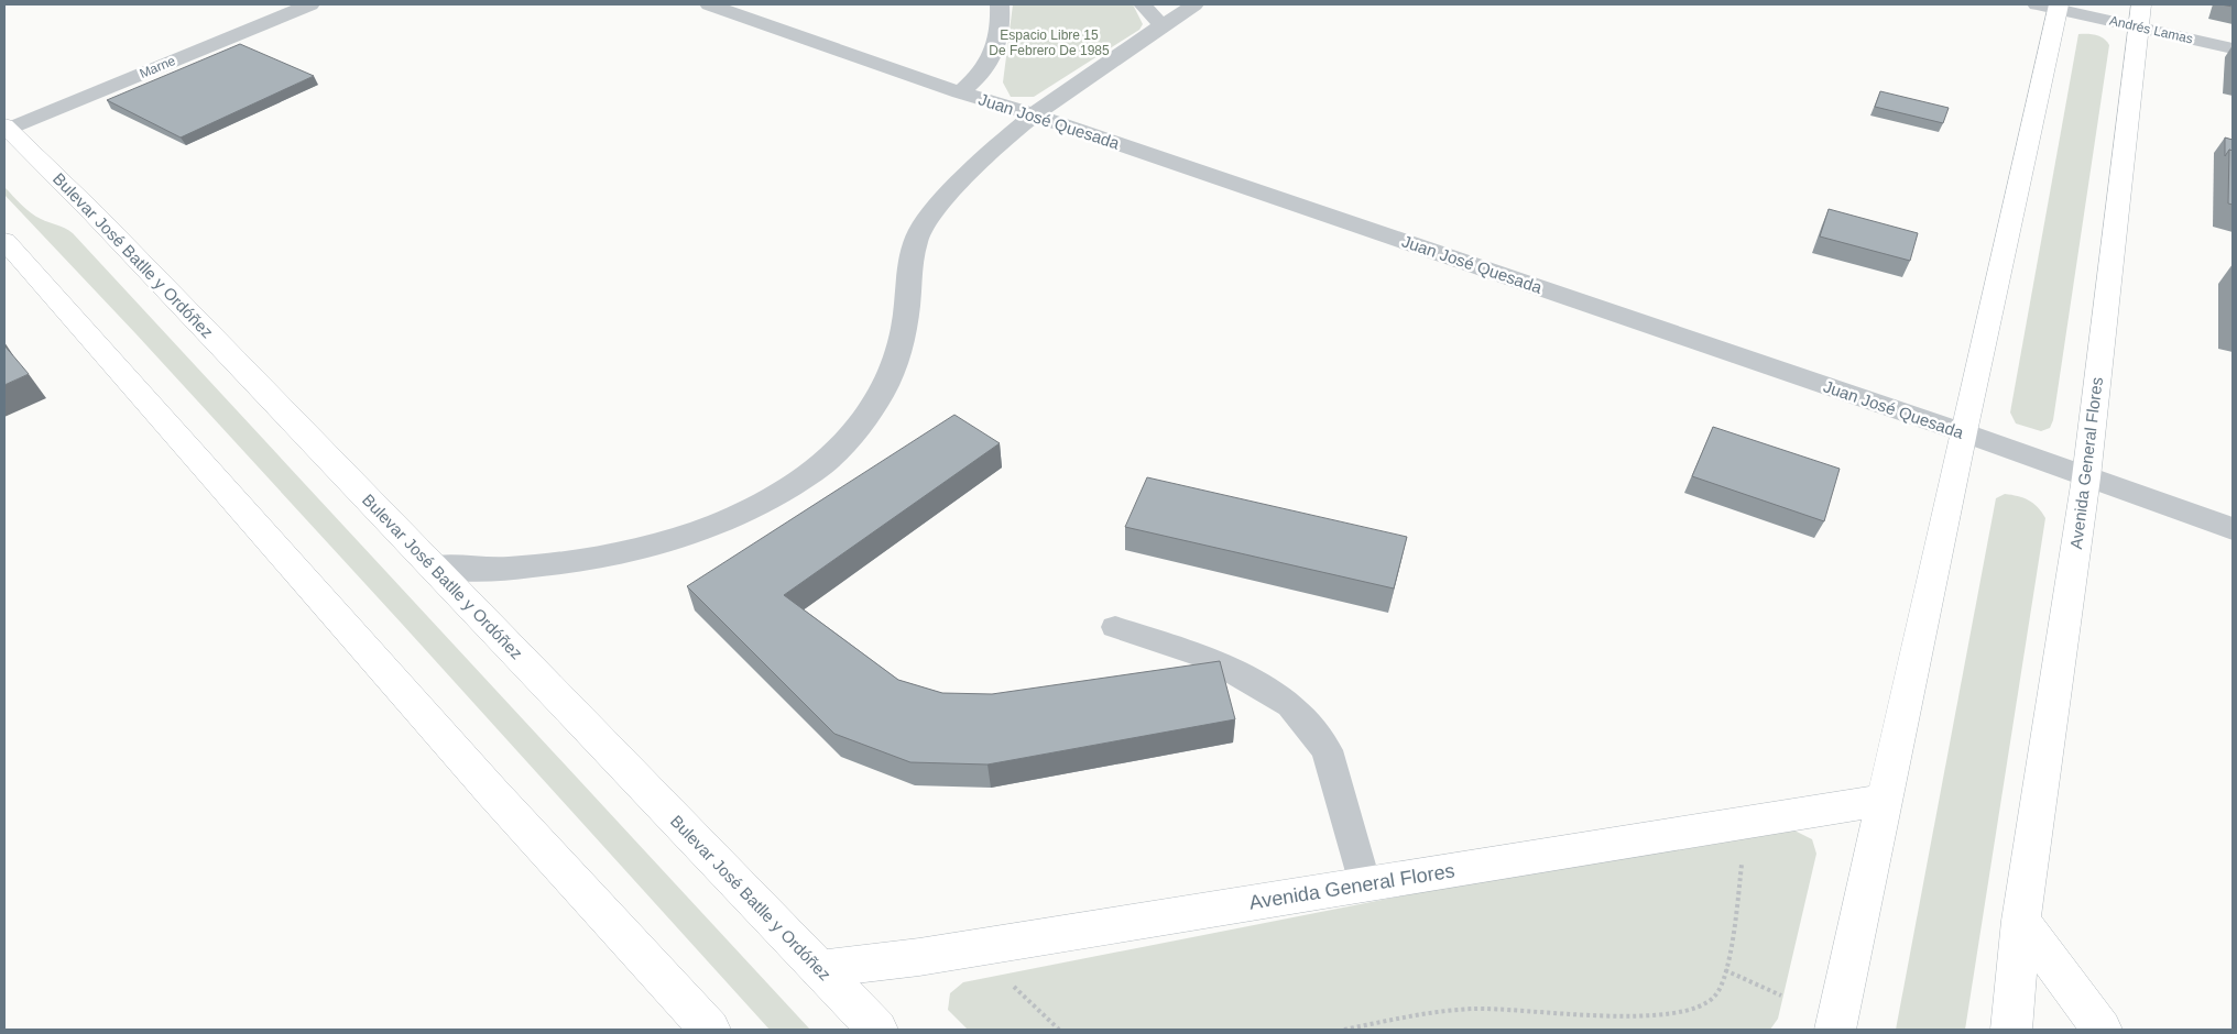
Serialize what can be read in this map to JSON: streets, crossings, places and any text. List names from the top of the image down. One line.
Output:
{"streets":{"main road":["Bulevar José Batlle y Ordóñez","Avenida General Flores"],"street":["Andrés Lamas","Marne","Juan José Quesada"]},"crossings":[["Andrés Lamas","Avenida General Flores"],["Marne","Bulevar José Batlle y Ordóñez"],["Juan José Quesada","Avenida General Flores"],["Bulevar José Batlle y Ordóñez","Avenida General Flores"]],"parks":["Espacio Libre 15 De Febrero De 1985"]}
